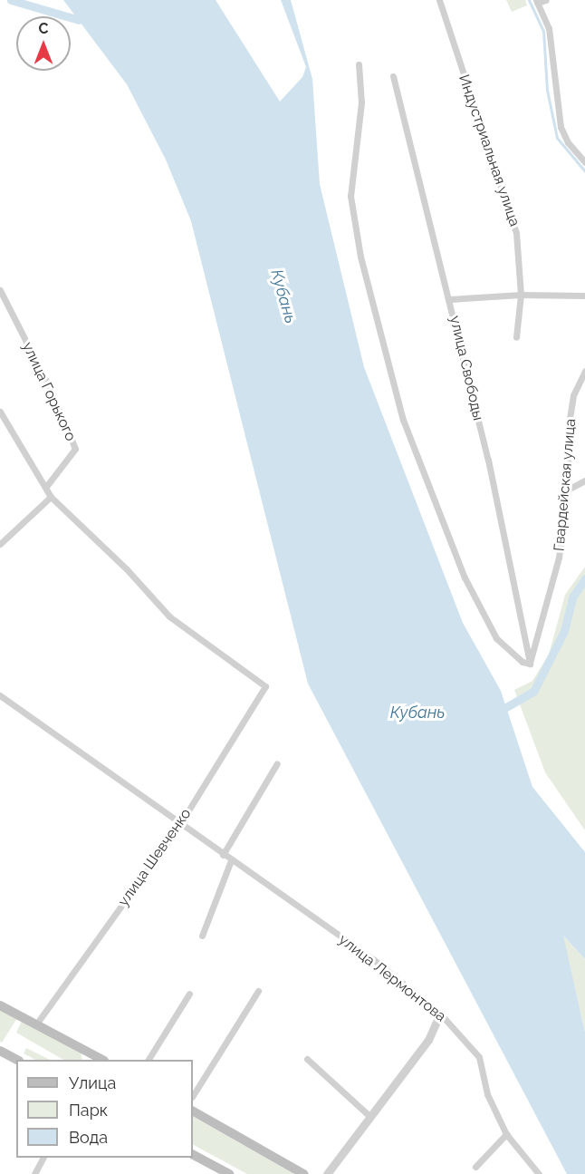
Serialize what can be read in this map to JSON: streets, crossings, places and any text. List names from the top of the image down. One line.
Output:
{"streets":{"street":["Индустриальная улица","улица Свободы","улица Горького","Гвардейская улица","улица Шевченко","улица Лермонтова"]},"crossings":[["улица Свободы","Гвардейская улица"],["улица Шевченко","улица Лермонтова"]],"water":["Кубань"],"legend":["Улица","Парк","Вода"],"north":"top"}
